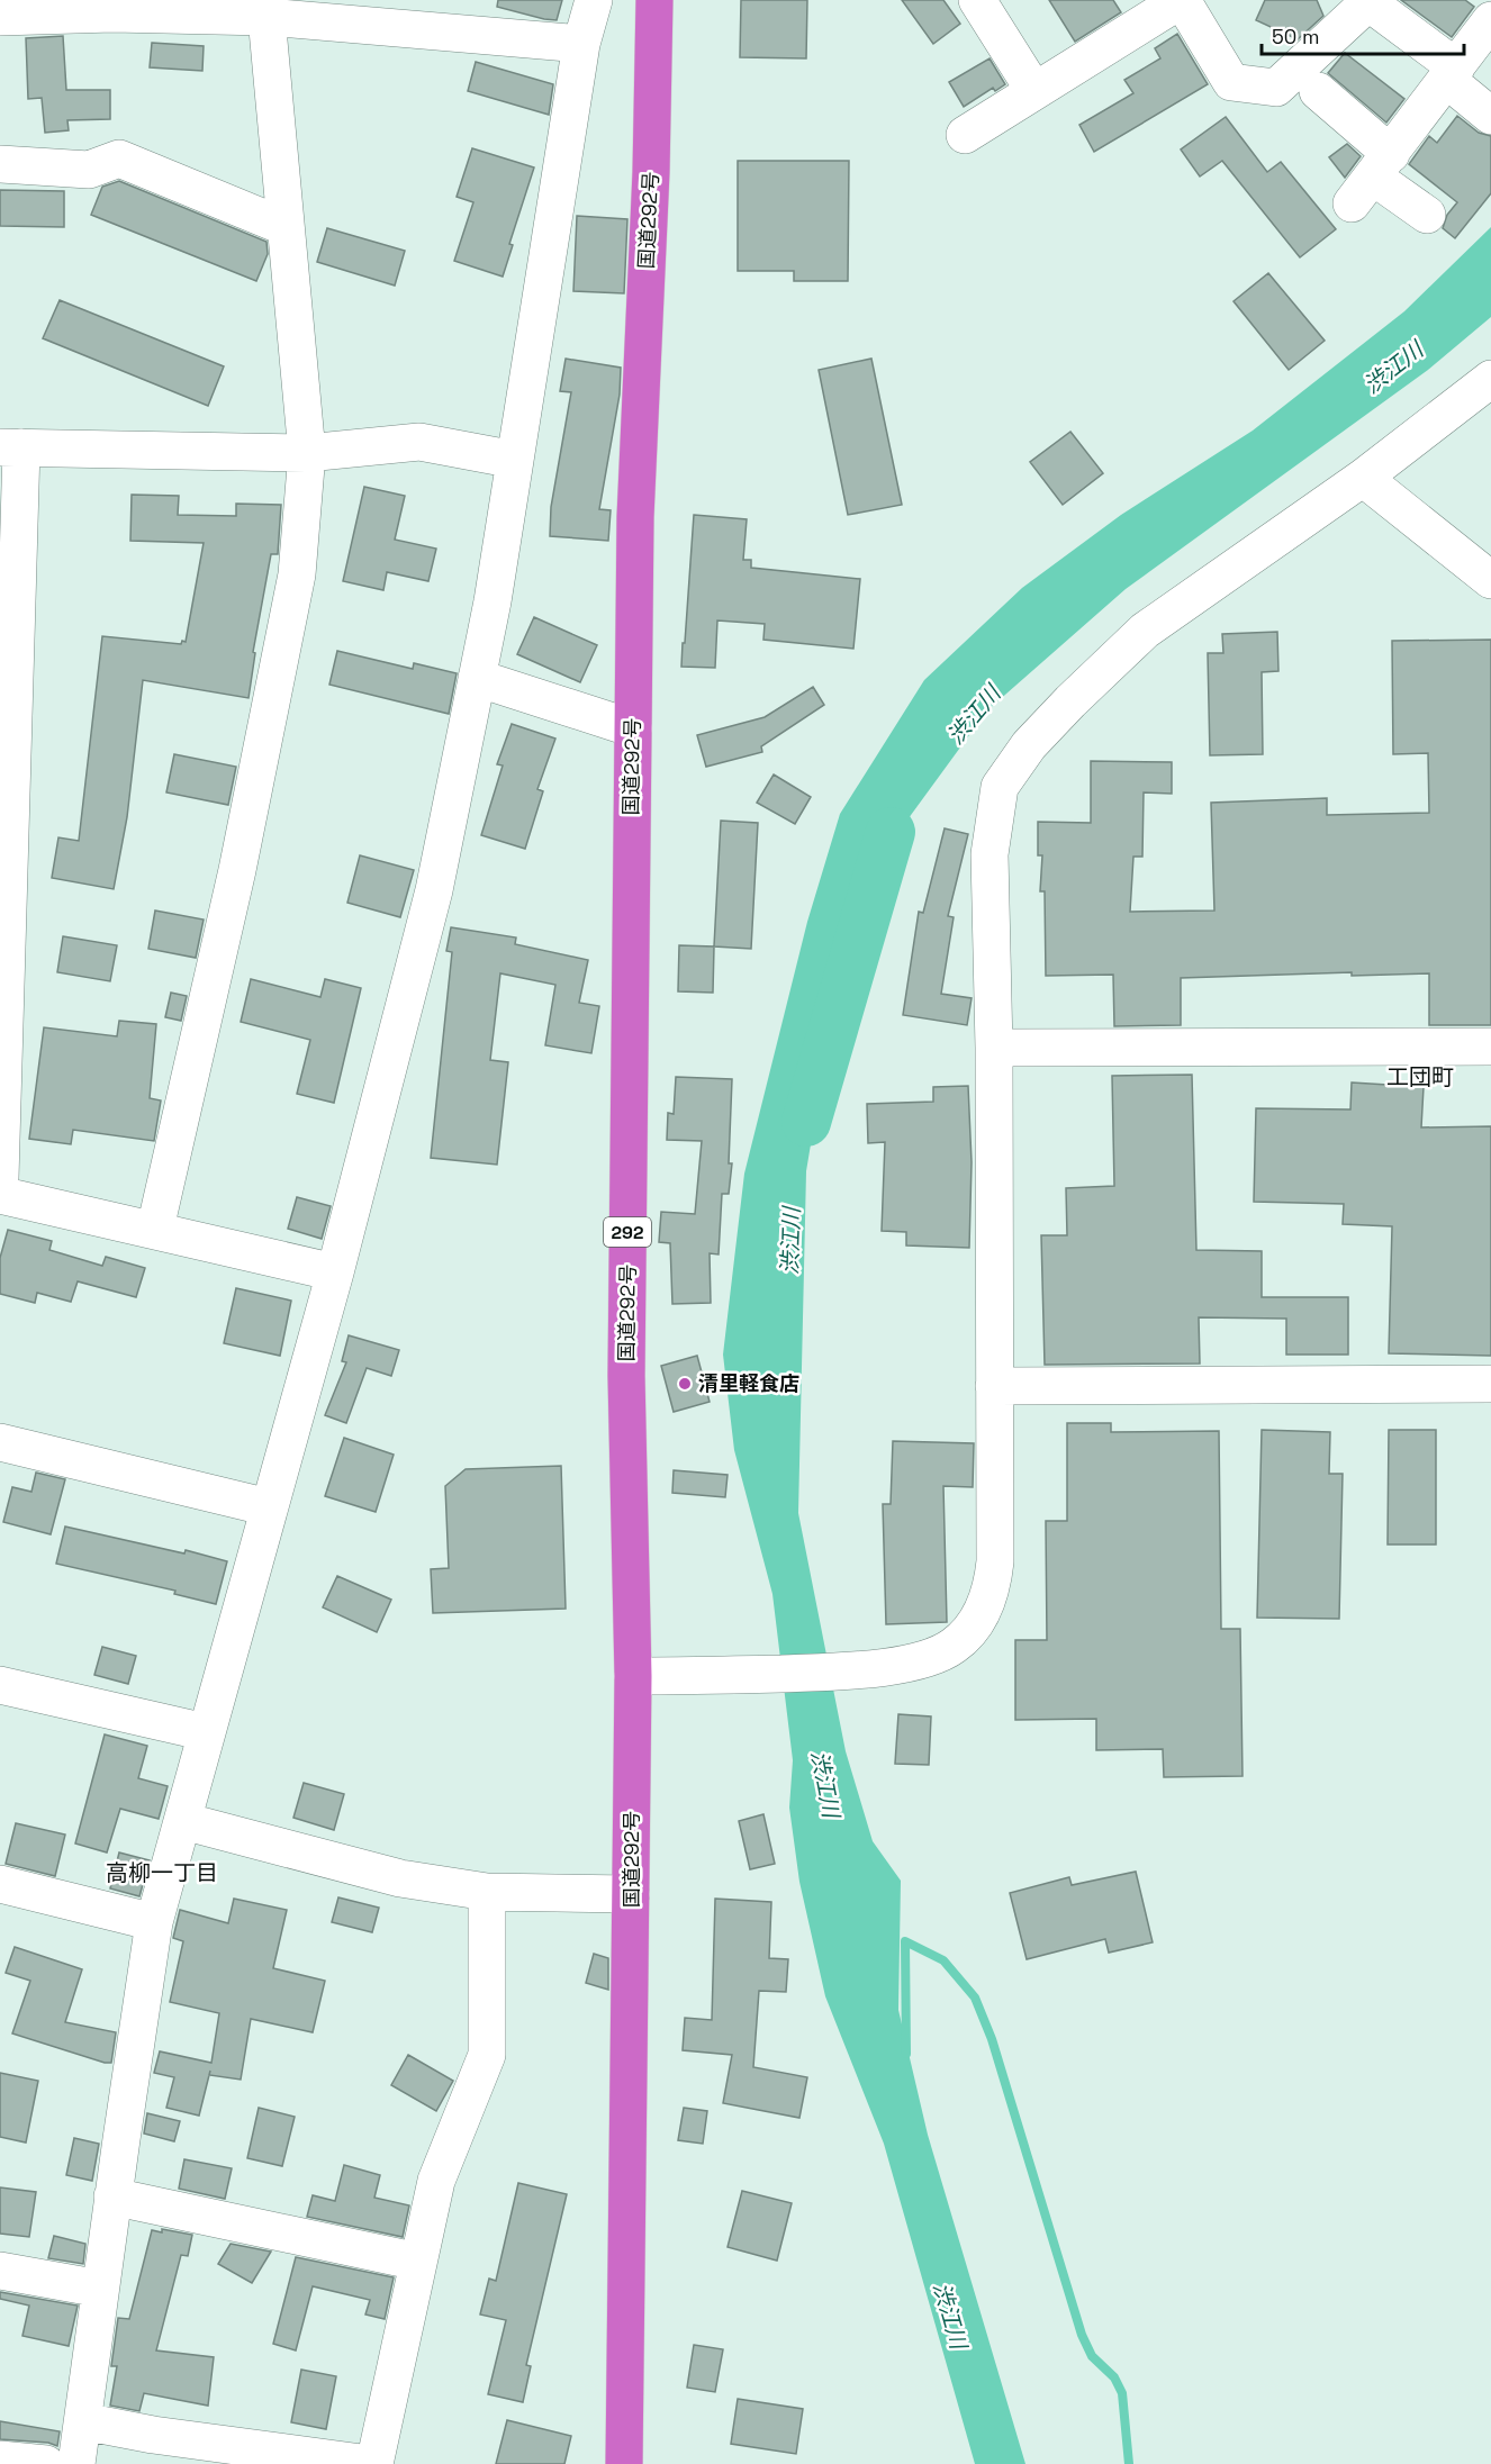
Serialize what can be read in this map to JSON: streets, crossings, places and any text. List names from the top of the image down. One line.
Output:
{"streets":{"highway":["国道292号","292"]},"districts":["工団町","高柳一丁目"],"water":["渋江川"],"places":["清里軽食店"],"scale_bar":"50 m"}
